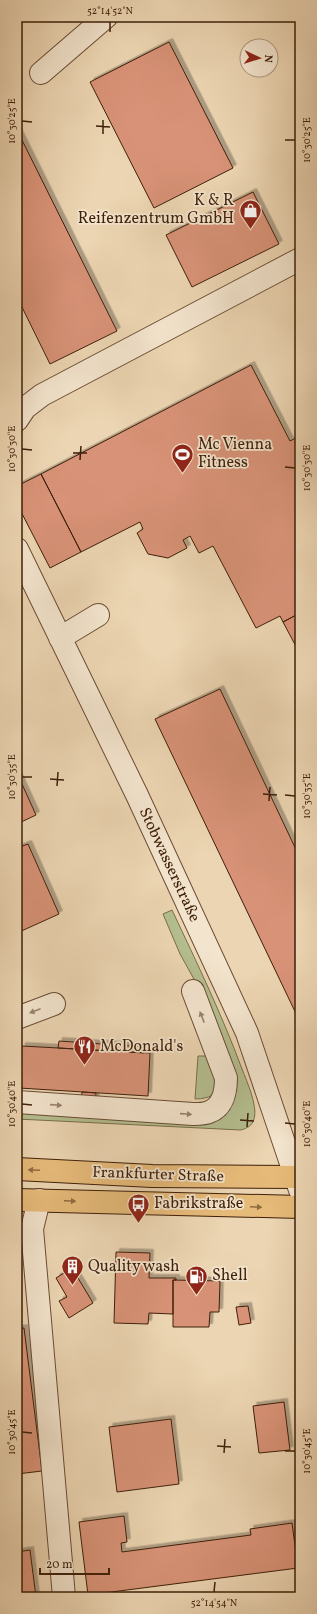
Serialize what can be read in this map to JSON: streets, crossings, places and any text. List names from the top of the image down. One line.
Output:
{"streets":{"main road":["Frankfurter Straße"],"street":["Stobwasserstraße"]},"crossings":[["Stobwasserstraße","Frankfurter Straße"]],"places":{"shop":["K & R Reifenzentrum GmbH"],"sports":["Mc Vienna Fitness"],"restaurant":["McDonald's"],"bus stop":["Fabrikstraße"],"building":["Quality wash"],"fuel station":["Shell"]},"scale_bar":"20 m","north":"right","coordinates":["52°14'52\"N","10°30'25\"E","10°30'30\"E","10°30'35\"E","10°30'40\"E","10°30'45\"E","52°14'54\"N"]}
